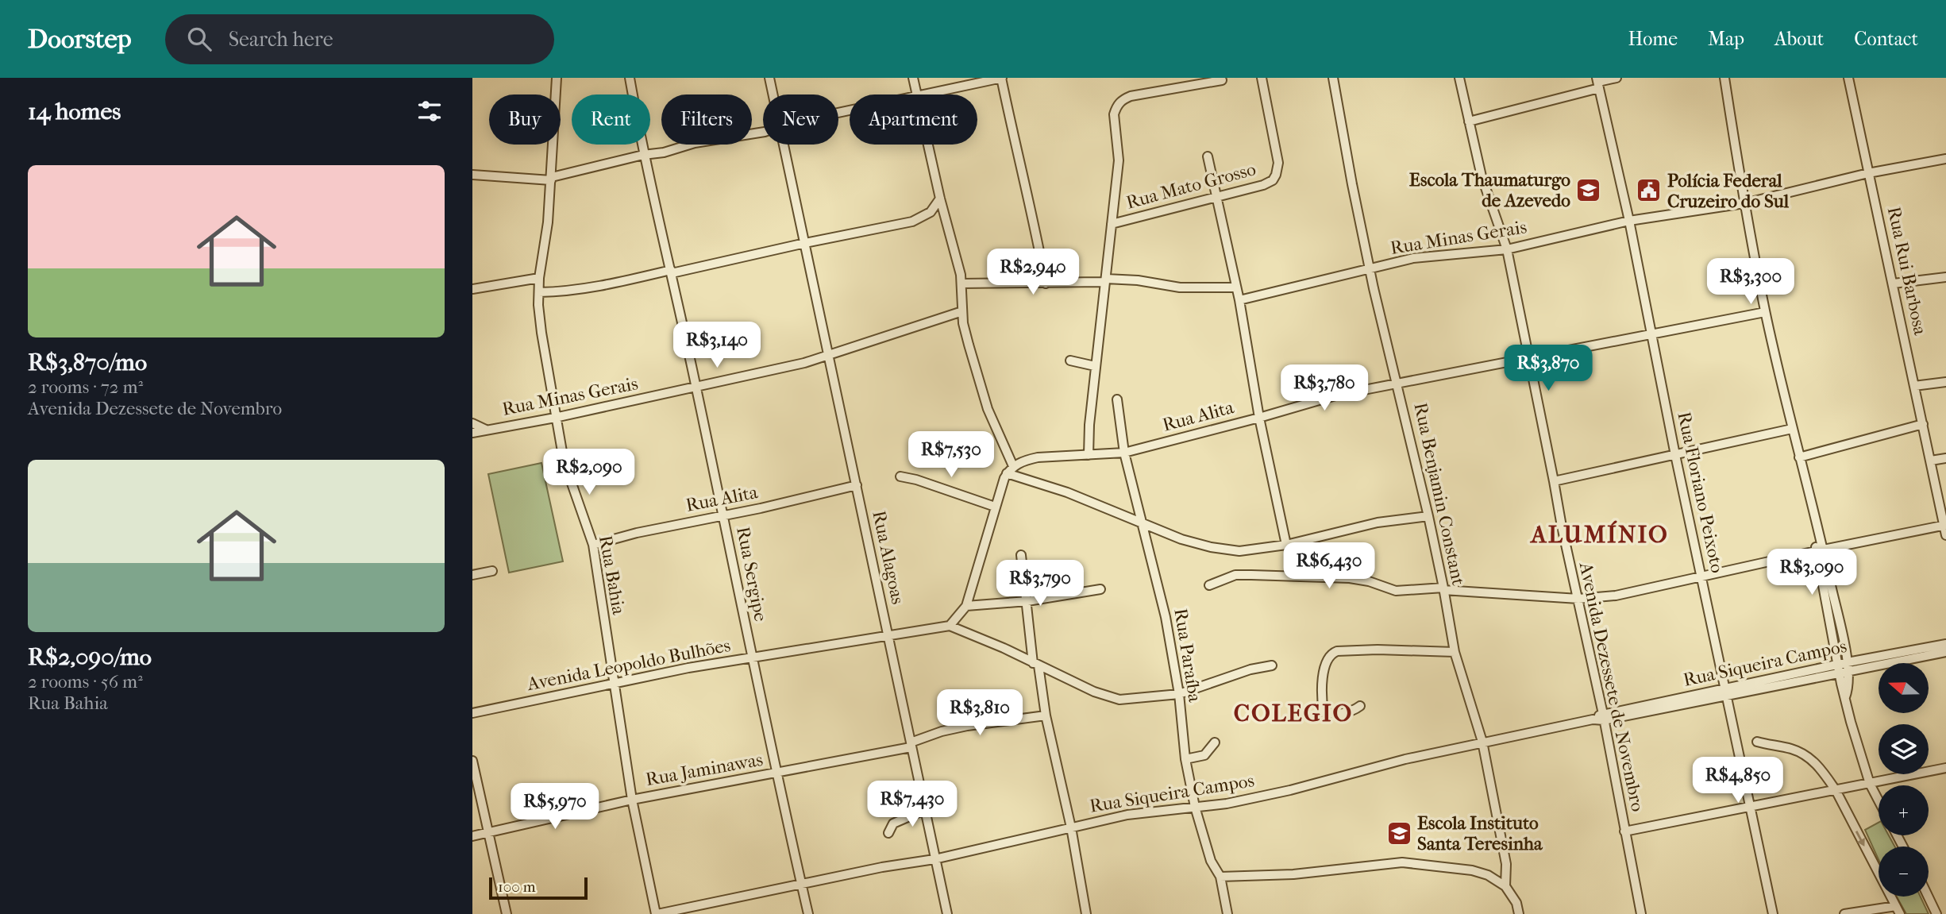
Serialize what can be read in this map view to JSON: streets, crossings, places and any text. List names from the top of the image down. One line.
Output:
{"streets":{"street":["Rua Mato Grosso","Rua Minas Gerais","Rua Rui Barbosa","Rua Alita","Rua Floriano Peixoto","Rua Benjamin Constant","Rua Alagoas","Rua Sergipe","Rua Bahia","Rua Paraíba","Rua Siqueira Campos","Avenida Leopoldo Bulhões","Avenida Dezessete de Novembro","Rua Jaminawas"]},"crossings":[["Rua Minas Gerais","Rua Rui Barbosa"],["Rua Minas Gerais","Rua Floriano Peixoto"],["Rua Minas Gerais","Rua Benjamin Constant"],["Rua Minas Gerais","Rua Alagoas"],["Rua Minas Gerais","Rua Sergipe"],["Rua Minas Gerais","Rua Bahia"],["Rua Minas Gerais","Avenida Dezessete de Novembro"],["Rua Alita","Rua Floriano Peixoto"],["Rua Alita","Rua Benjamin Constant"],["Rua Alita","Rua Alagoas"],["Rua Alita","Rua Sergipe"],["Rua Alita","Rua Bahia"],["Rua Alita","Rua Paraíba"],["Rua Alita","Avenida Dezessete de Novembro"],["Rua Floriano Peixoto","Rua Siqueira Campos"],["Rua Benjamin Constant","Rua Siqueira Campos"],["Rua Alagoas","Rua Siqueira Campos"],["Rua Alagoas","Avenida Leopoldo Bulhões"],["Rua Alagoas","Rua Jaminawas"],["Rua Sergipe","Rua Siqueira Campos"],["Rua Sergipe","Avenida Leopoldo Bulhões"],["Rua Sergipe","Rua Jaminawas"],["Rua Bahia","Rua Siqueira Campos"],["Rua Bahia","Avenida Leopoldo Bulhões"],["Rua Bahia","Rua Jaminawas"],["Rua Paraíba","Rua Siqueira Campos"],["Rua Siqueira Campos","Avenida Dezessete de Novembro"]],"districts":["ALUMÍNIO","COLEGIO"],"places":{"school or university":["Escola Thaumaturgo de Azevedo","Escola Instituto Santa Teresinha"],"public building":["Polícia Federal Cruzeiro do Sul"]},"scale_bar":"100 m","north":"left","page":{"header":"Doorstep","search":"Search here","nav":["Home","Map","About","Contact"],"heading":"14 homes","chip":["Buy","Rent","Filters","New","Apartment"],"list":[{"name":"R$3,870/mo","note":"2 rooms · 72 m² · Avenida Dezessete de Novembro"},{"name":"R$2,090/mo","note":"2 rooms · 56 m² · Rua Bahia"}],"price":["R$2,940","R$3,300","R$3,140","R$3,870","R$3,780","R$7,530","R$2,090","R$6,430","R$3,090","R$3,790","R$3,810","R$4,850","R$7,430","R$5,970"],"map_buttons":["+","−"],"scale":"100 m"}}
